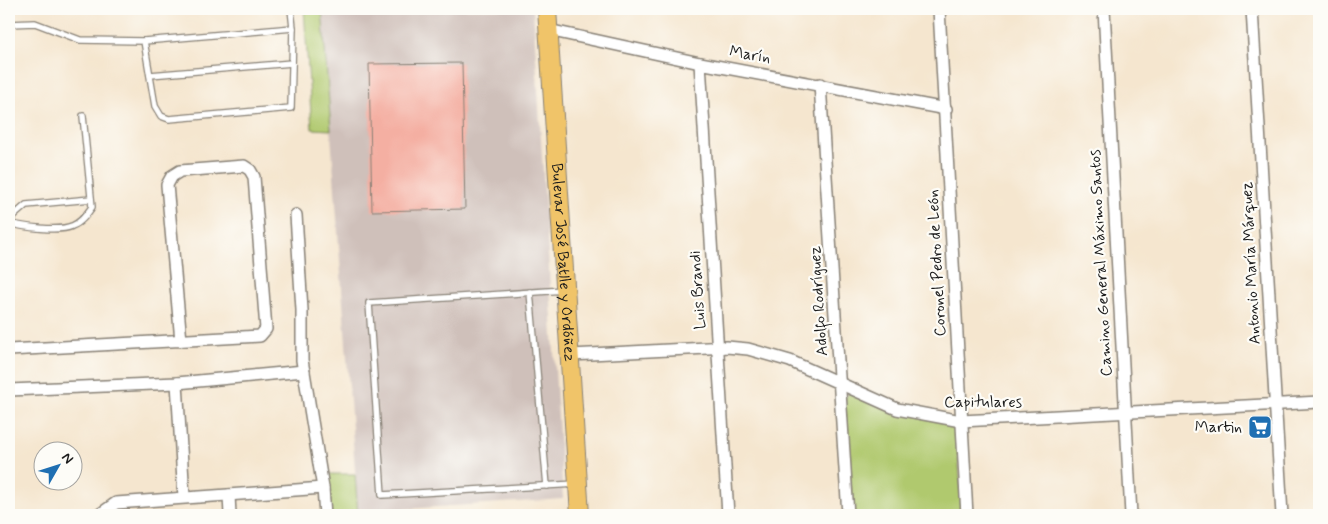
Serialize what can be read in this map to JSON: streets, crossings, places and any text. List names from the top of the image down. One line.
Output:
{"streets":{"main road":["Bulevar José Batlle y Ordóñez"],"street":["Marín","Coronel Pedro de León","Camino General Máximo Santos","Antonio María Márquez","Luis Brandi","Adolfo Rodríguez","Capitulares"]},"crossings":[["Marín","Bulevar José Batlle y Ordóñez"],["Marín","Coronel Pedro de León"],["Marín","Luis Brandi"],["Marín","Adolfo Rodríguez"],["Bulevar José Batlle y Ordóñez","Capitulares"],["Coronel Pedro de León","Capitulares"],["Camino General Máximo Santos","Capitulares"],["Antonio María Márquez","Capitulares"],["Luis Brandi","Capitulares"],["Adolfo Rodríguez","Capitulares"]],"places":{"supermarket":["Martin"]},"north":"top right"}
